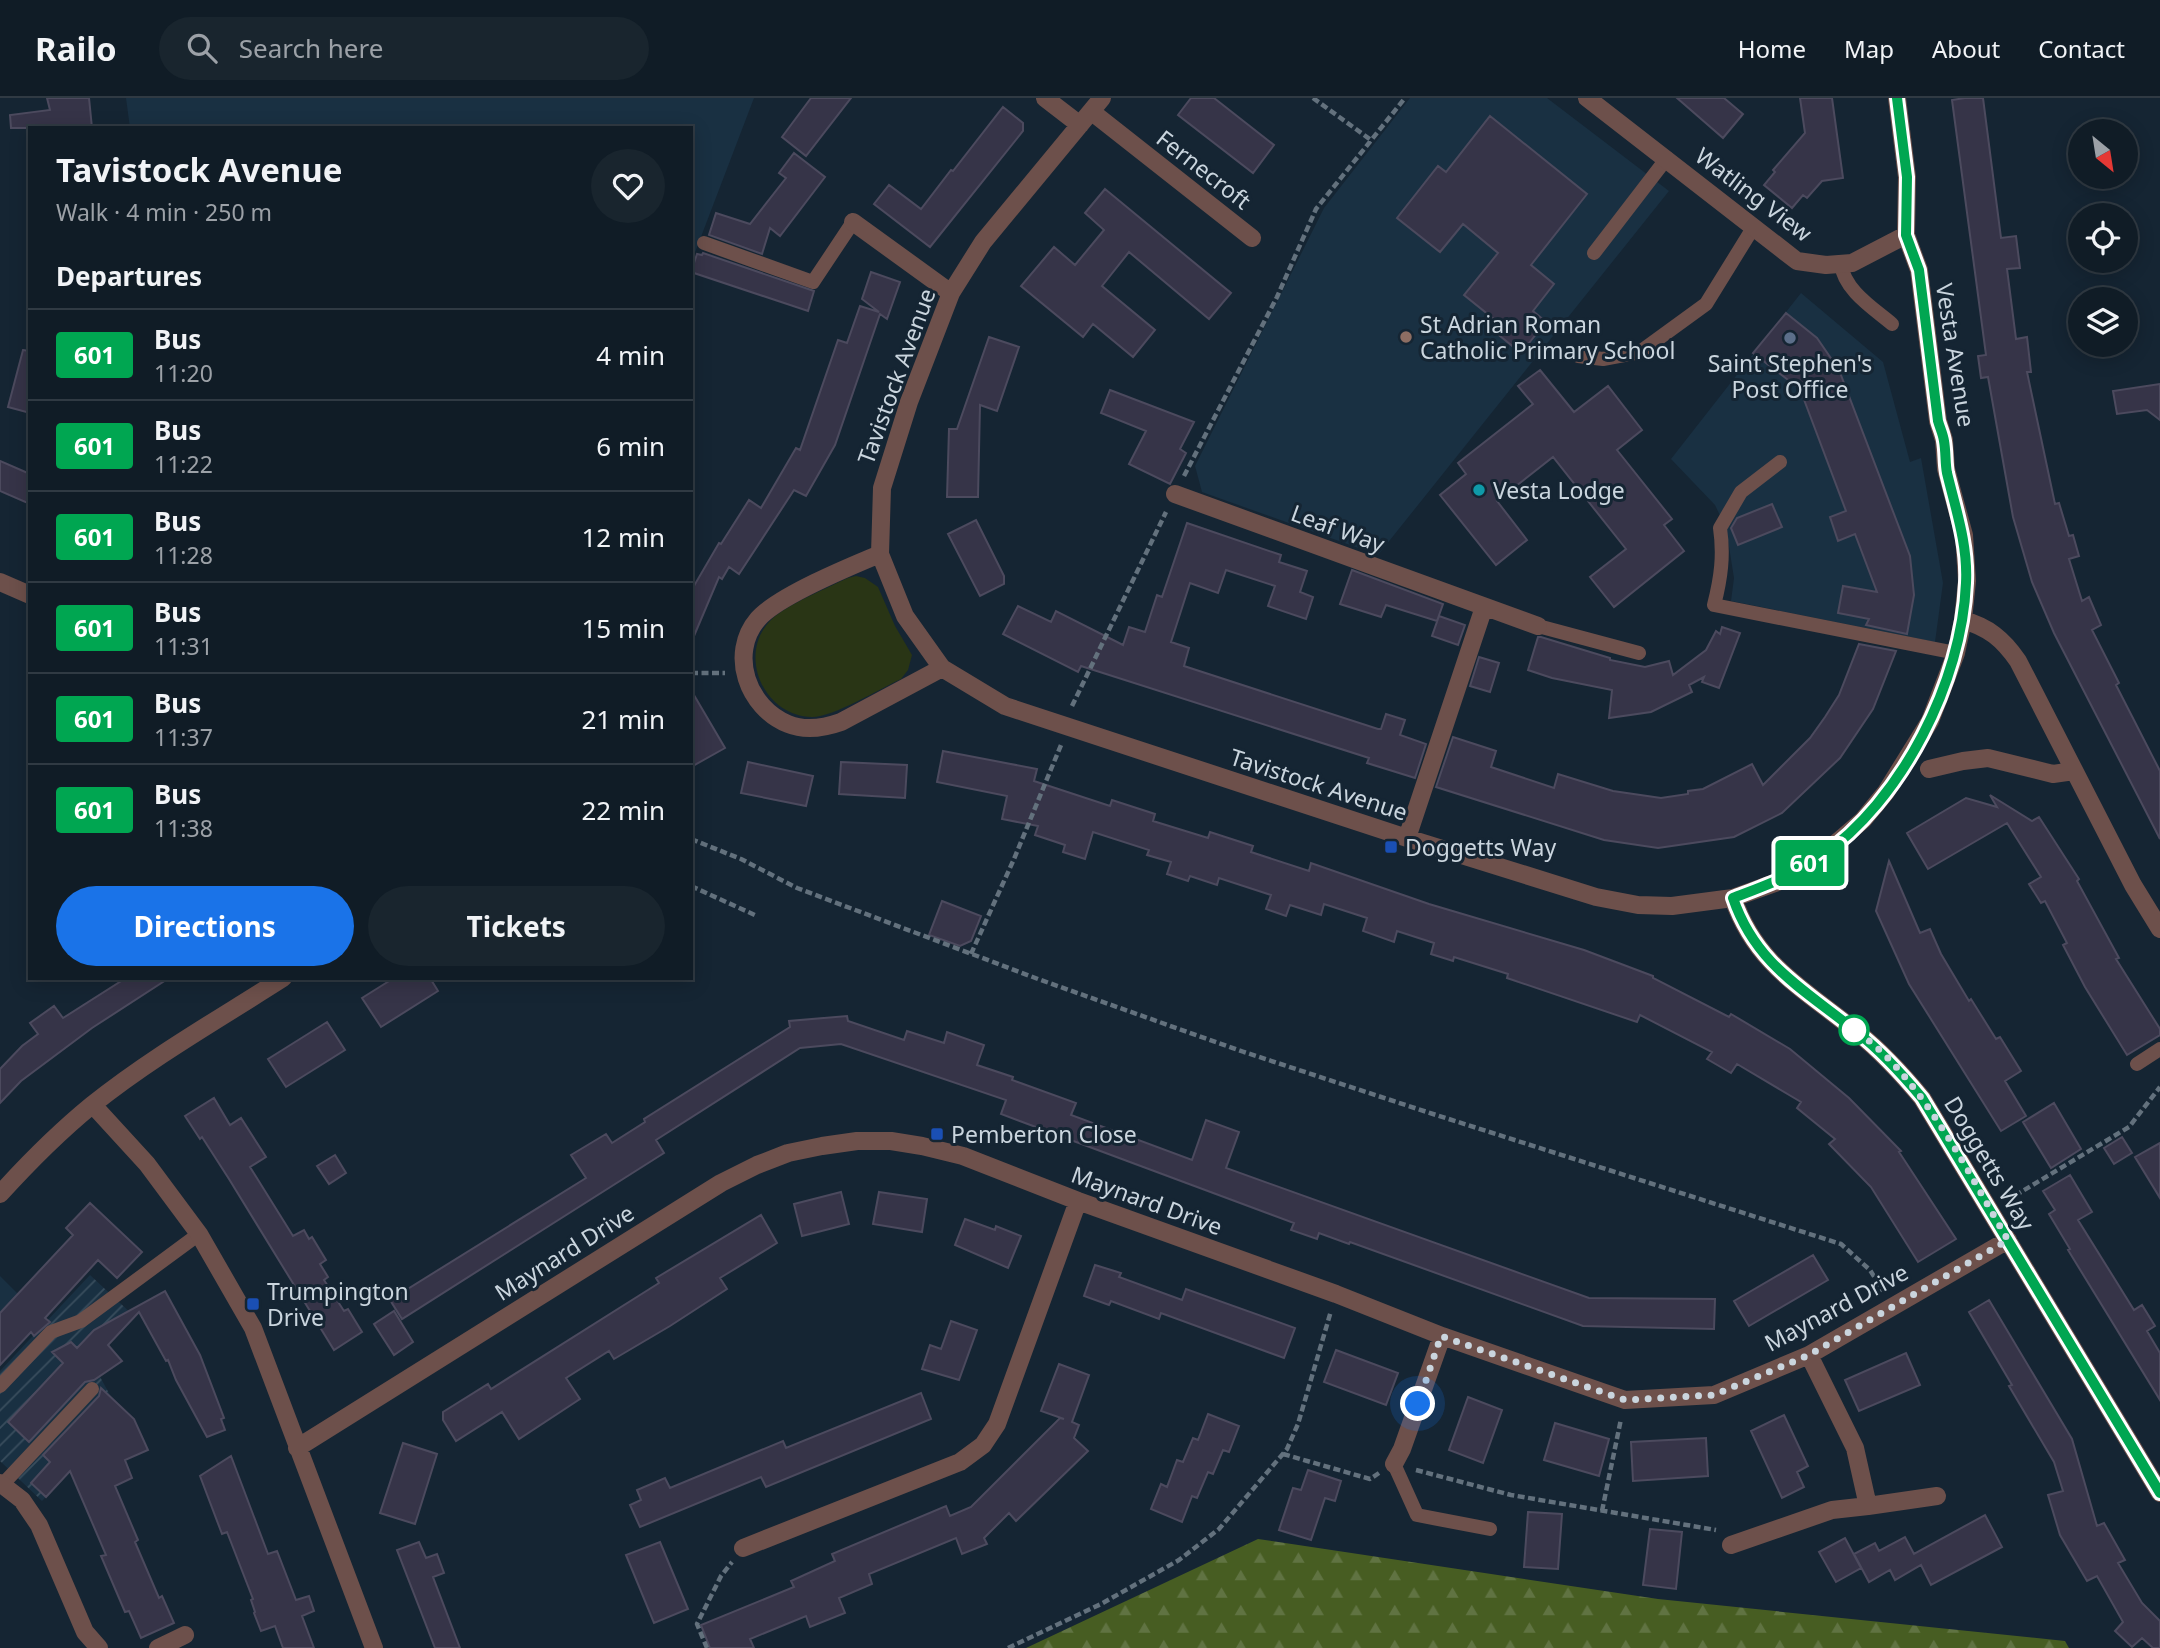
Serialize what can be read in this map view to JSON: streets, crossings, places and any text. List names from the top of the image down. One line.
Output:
{"streets":{"street":["Fernecroft","Watling View","Vesta Avenue","Tavistock Avenue","Leaf Way","Doggetts Way","Maynard Drive"]},"crossings":[["Fernecroft","Tavistock Avenue"],["Watling View","Vesta Avenue"],["Vesta Avenue","Tavistock Avenue"],["Vesta Avenue","Doggetts Way"],["Tavistock Avenue","Doggetts Way"],["Doggetts Way","Maynard Drive"]],"places":{"other":["St Adrian Roman Catholic Primary School","Saint Stephen's Post Office","Vesta Lodge"],"transit":["Doggetts Way","Pemberton Close","Trumpington Drive"]},"lines":["bus line 601"],"north":"bottom right","page":{"header":"Railo","search":"Search here","nav":["Home","Map","About","Contact"],"on_map":"601","heading":[["Tavistock Avenue","Walk · 4 min · 250 m"],"Departures"],"list":[{"mark":"601","name":"Bus","note":"11:20","value":"4 min"},{"mark":"601","name":"Bus","note":"11:22","value":"6 min"},{"mark":"601","name":"Bus","note":"11:28","value":"12 min"},{"mark":"601","name":"Bus","note":"11:31","value":"15 min"},{"mark":"601","name":"Bus","note":"11:37","value":"21 min"},{"mark":"601","name":"Bus","note":"11:38","value":"22 min"}],"buttons":["Directions","Tickets"]}}
